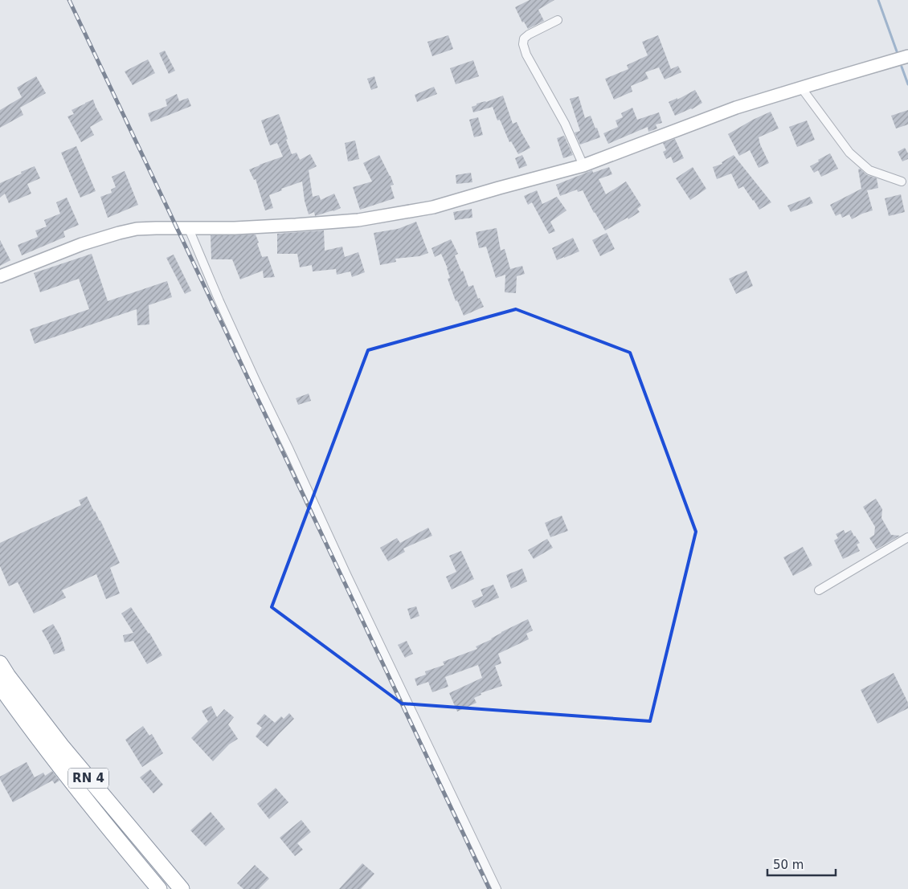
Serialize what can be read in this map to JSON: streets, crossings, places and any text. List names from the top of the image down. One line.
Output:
{"streets":{"highway":["RN 4"]},"scale_bar":"50 m"}
